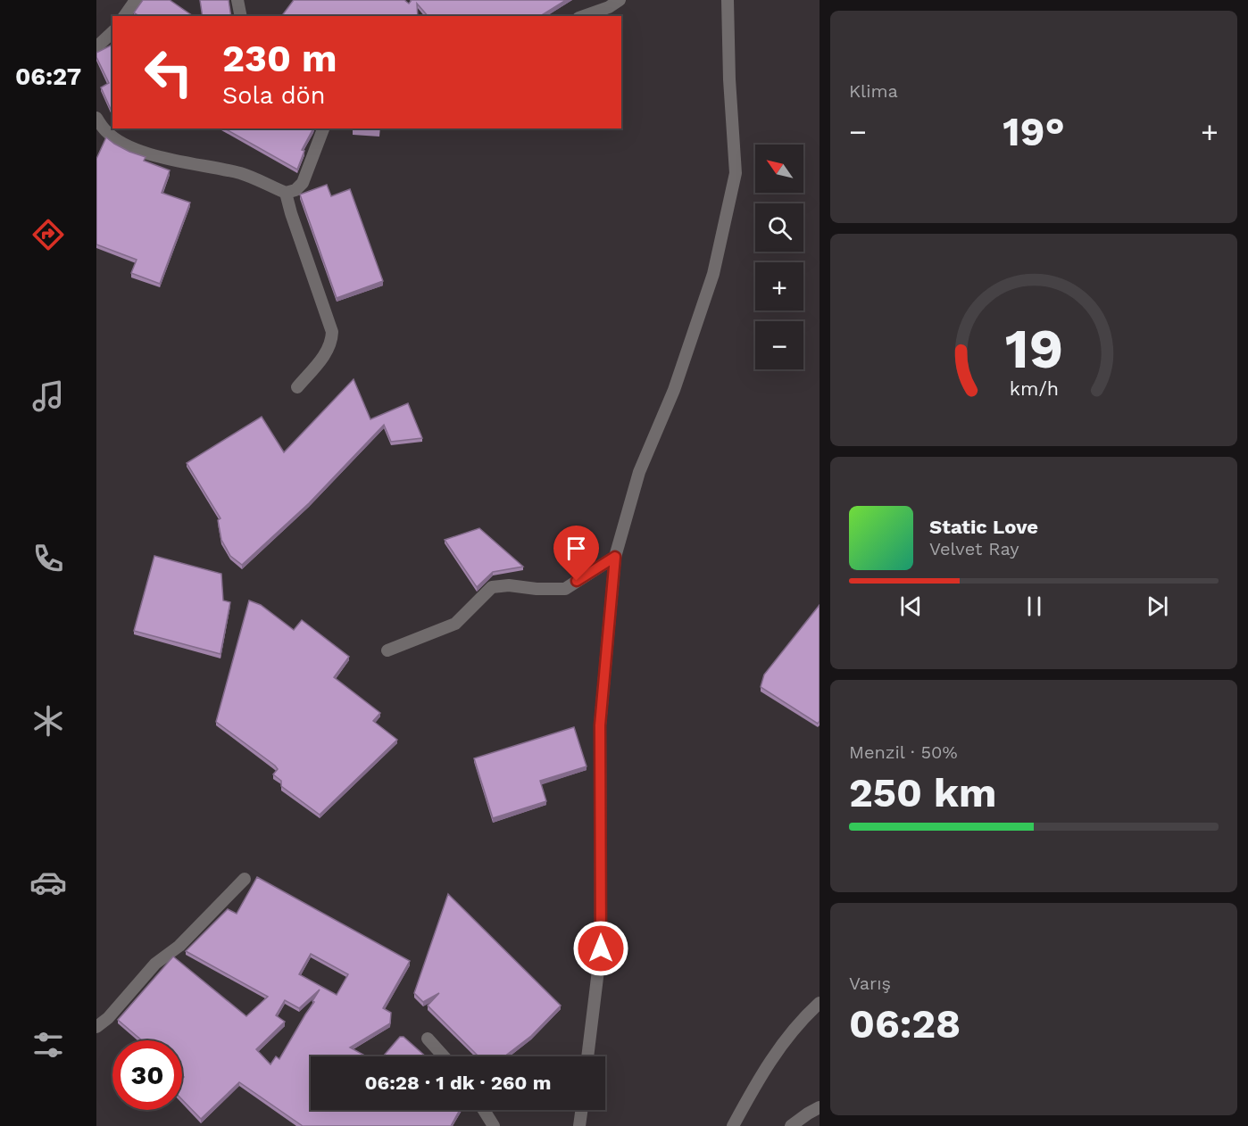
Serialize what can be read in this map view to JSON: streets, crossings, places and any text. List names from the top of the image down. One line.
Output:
{"north":"top left","page":{"tabs":"06:27","tile":["Klima",["Menzil · 50%","250 km"],["Varış","06:28"]],"turn":["230 m","Sola dön"],"heat":["−","19°","+"],"map_buttons":["+","−"],"song":["Static Love","Velvet Ray"],"limit":"30","trip":"06:28 · 1 dk · 260 m","gauge":["19","km/h"]}}
